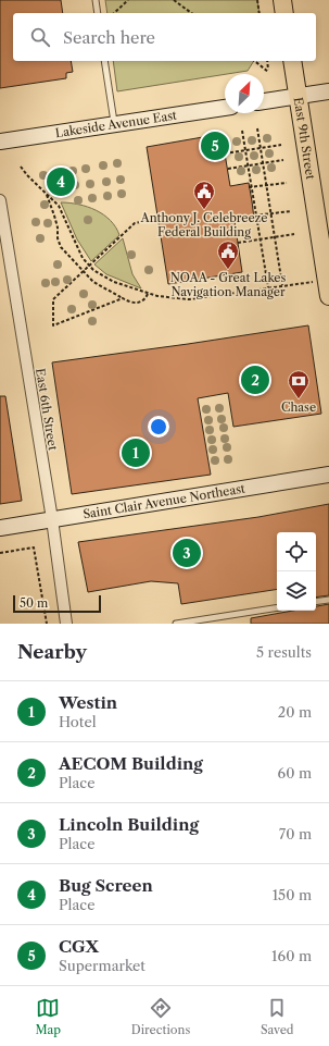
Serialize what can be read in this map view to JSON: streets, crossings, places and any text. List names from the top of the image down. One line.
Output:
{"streets":{"main road":["East 9th Street"],"street":["Lakeside Avenue East","East 6th Street","Saint Clair Avenue Northeast"]},"crossings":[["East 6th Street","Saint Clair Avenue Northeast"]],"places":{"public building":["Anthony J. Celebreeze Federal Building","NOAA - Great Lakes Navigation Manager"],"bank":["Chase"]},"scale_bar":"50 m","north":"top right","page":{"search":"Search here","pins":["5","4","2","1","3"],"scale":"50 m","heading":["Nearby","5 results"],"list":[{"mark":"1","name":"Westin","note":"Hotel","value":"20 m"},{"mark":"2","name":"AECOM Building","note":"Place","value":"60 m"},{"mark":"3","name":"Lincoln Building","note":"Place","value":"70 m"},{"mark":"4","name":"Bug Screen","note":"Place","value":"150 m"},{"mark":"5","name":"CGX","note":"Supermarket","value":"160 m"}],"nav":["Map","Directions","Saved"]}}
